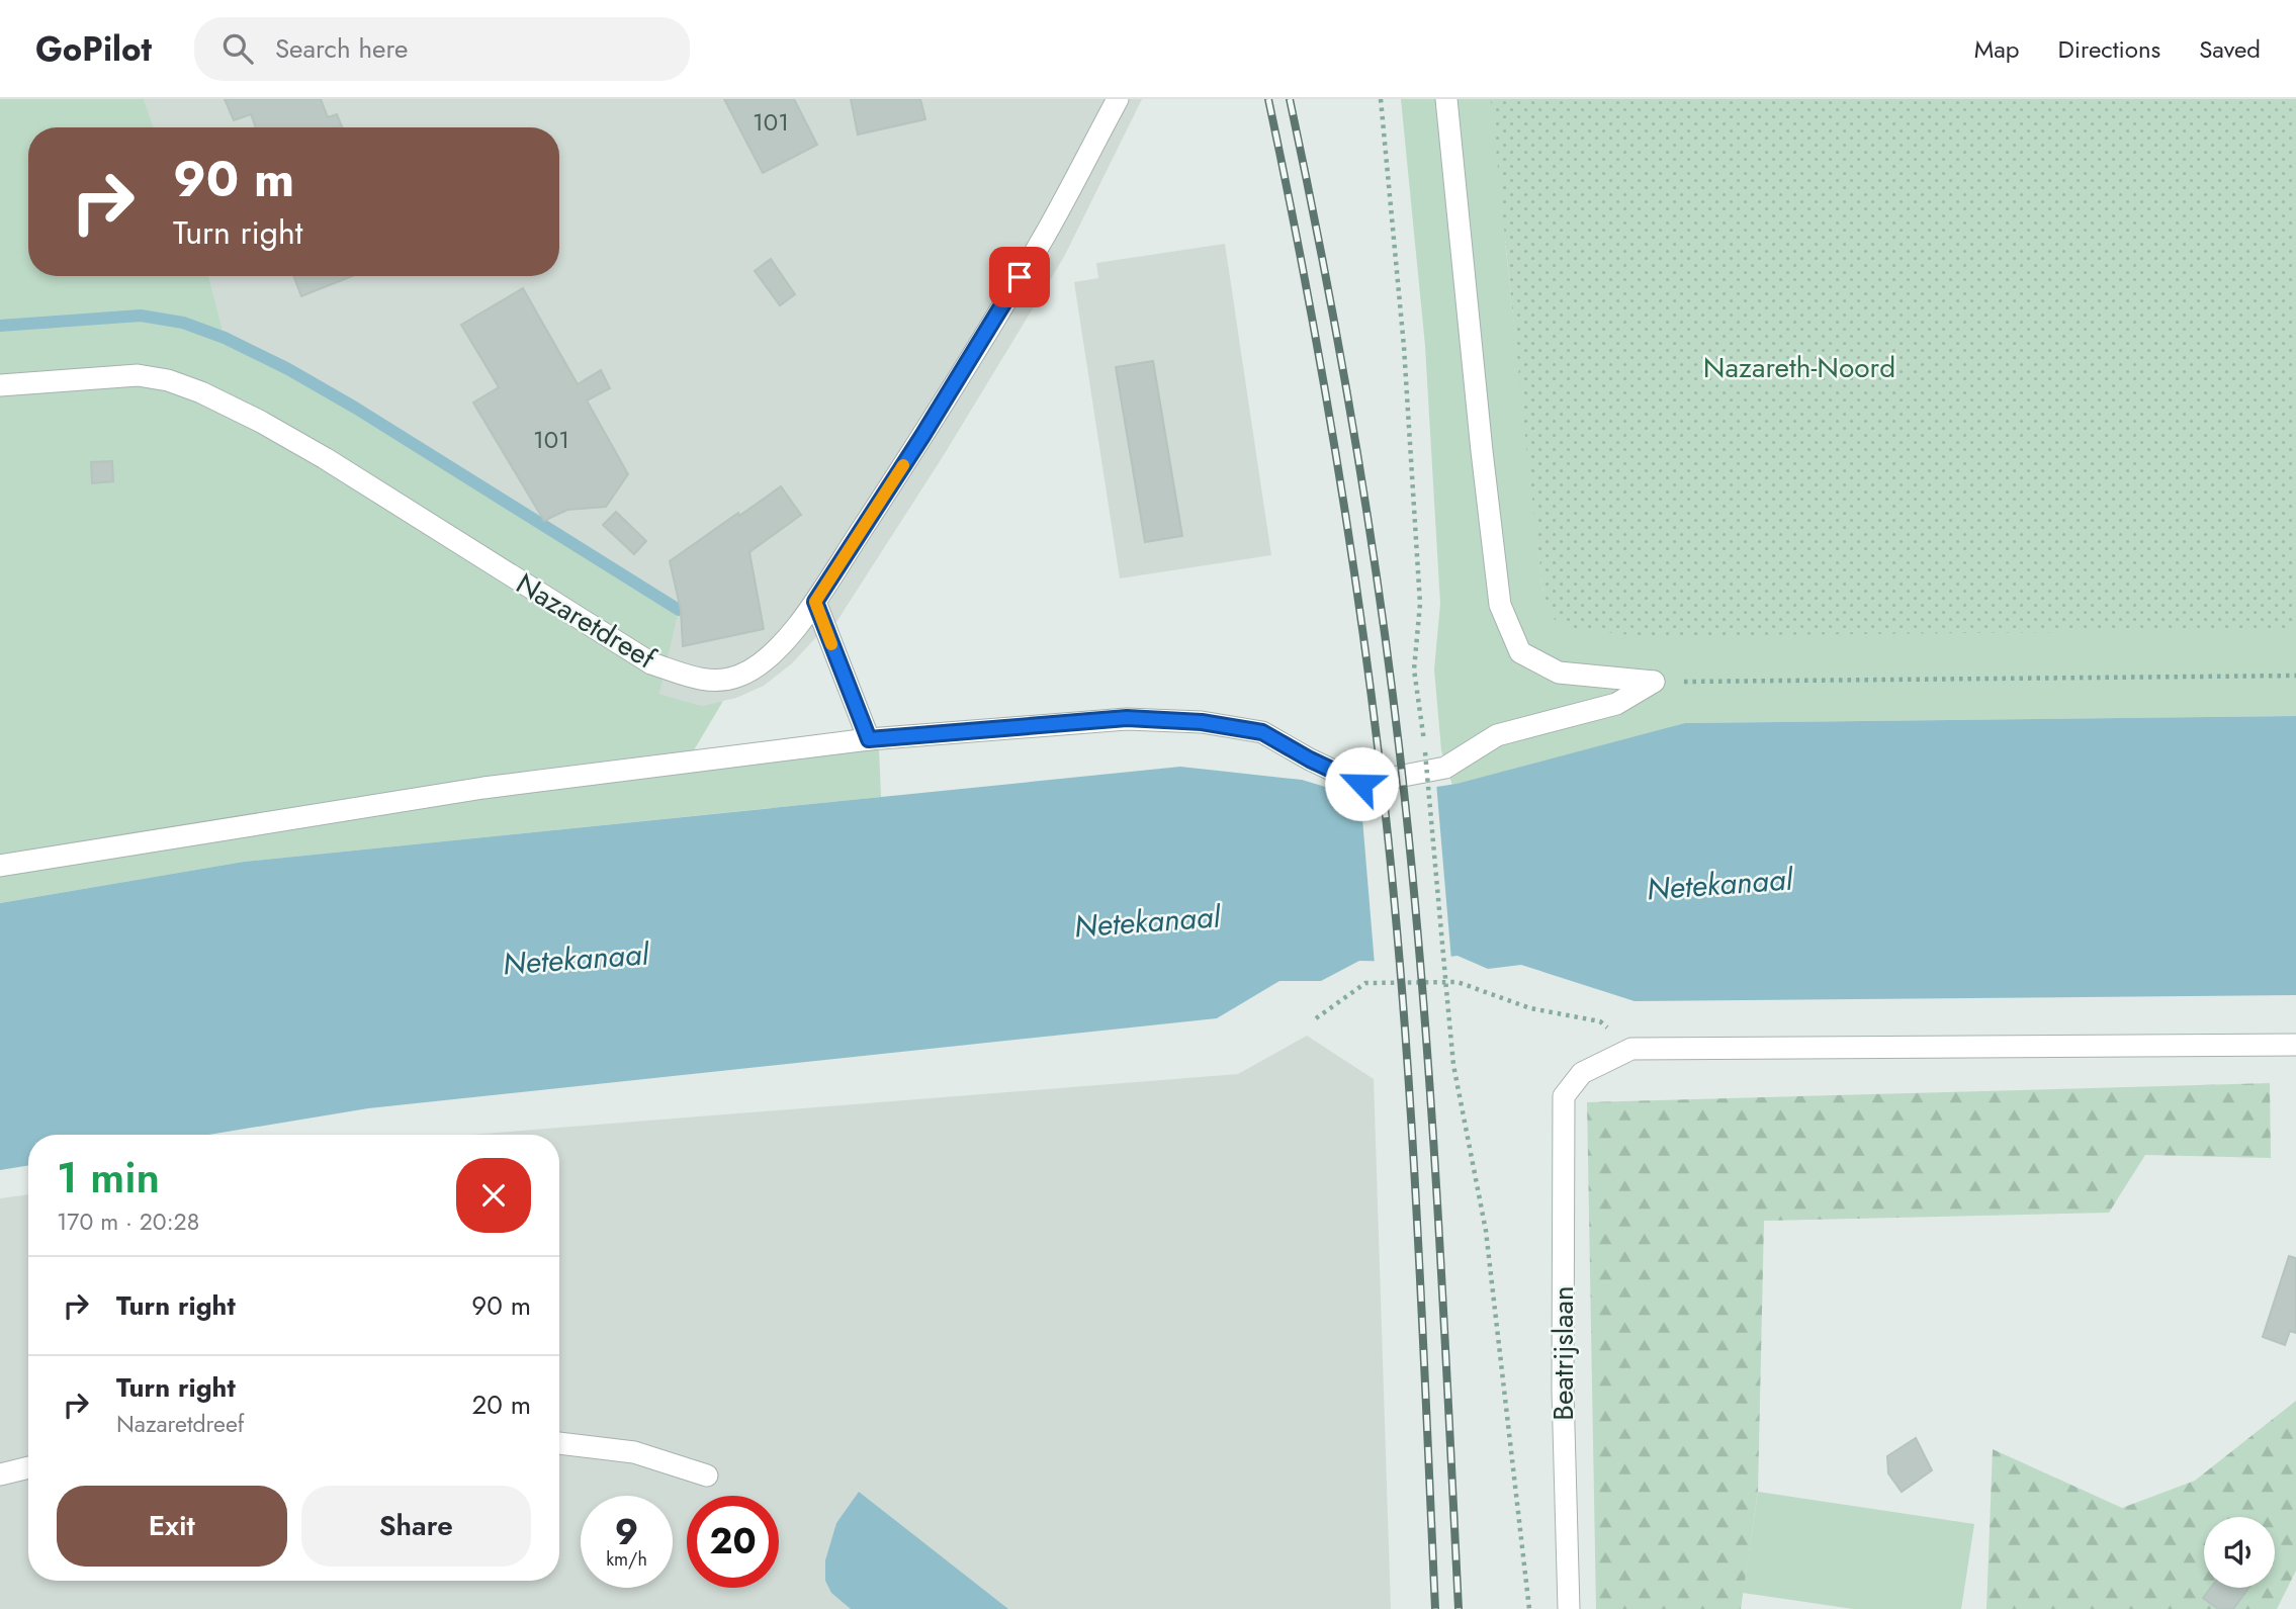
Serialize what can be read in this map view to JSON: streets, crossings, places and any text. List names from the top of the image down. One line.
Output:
{"streets":{"street":["Nazaretdreef","Beatrijslaan"]},"water":["Netekanaal"],"parks":["Nazareth-Noord"],"house_numbers":["101","101"],"page":{"header":"GoPilot","search":"Search here","nav":["Map","Directions","Saved"],"turn":["90 m","Turn right"],"heading":["1 min","170 m · 20:28"],"list":[{"name":"Turn right","value":"90 m"},{"name":"Turn right","note":"Nazaretdreef","value":"20 m"}],"buttons":["Exit","Share"],"speed":"9 km/h","limit":"20"}}
